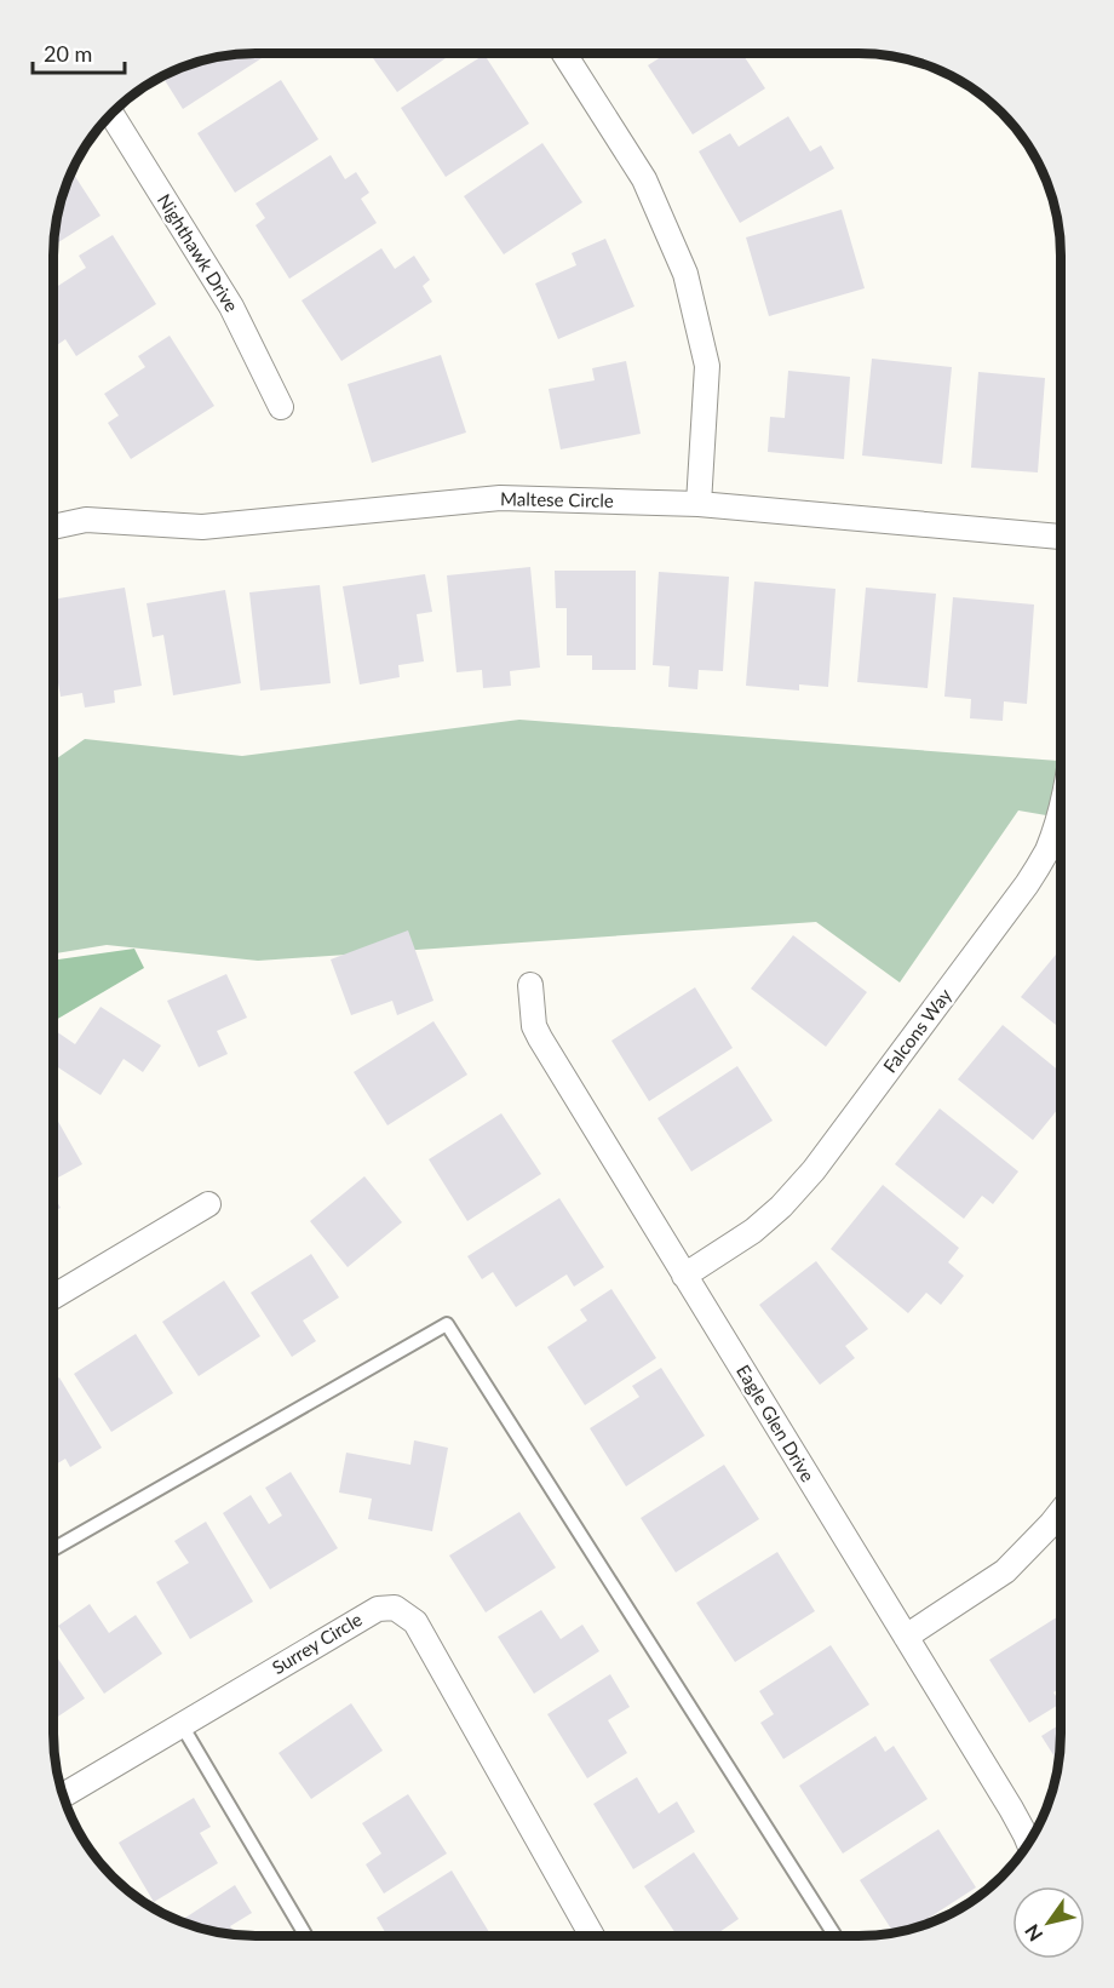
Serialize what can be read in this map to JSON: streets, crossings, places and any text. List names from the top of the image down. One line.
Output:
{"streets":{"street":["Nighthawk Drive","Maltese Circle","Falcons Way","Eagle Glen Drive","Surrey Circle"]},"crossings":[["Falcons Way","Eagle Glen Drive"]],"scale_bar":"20 m","north":"bottom left"}
